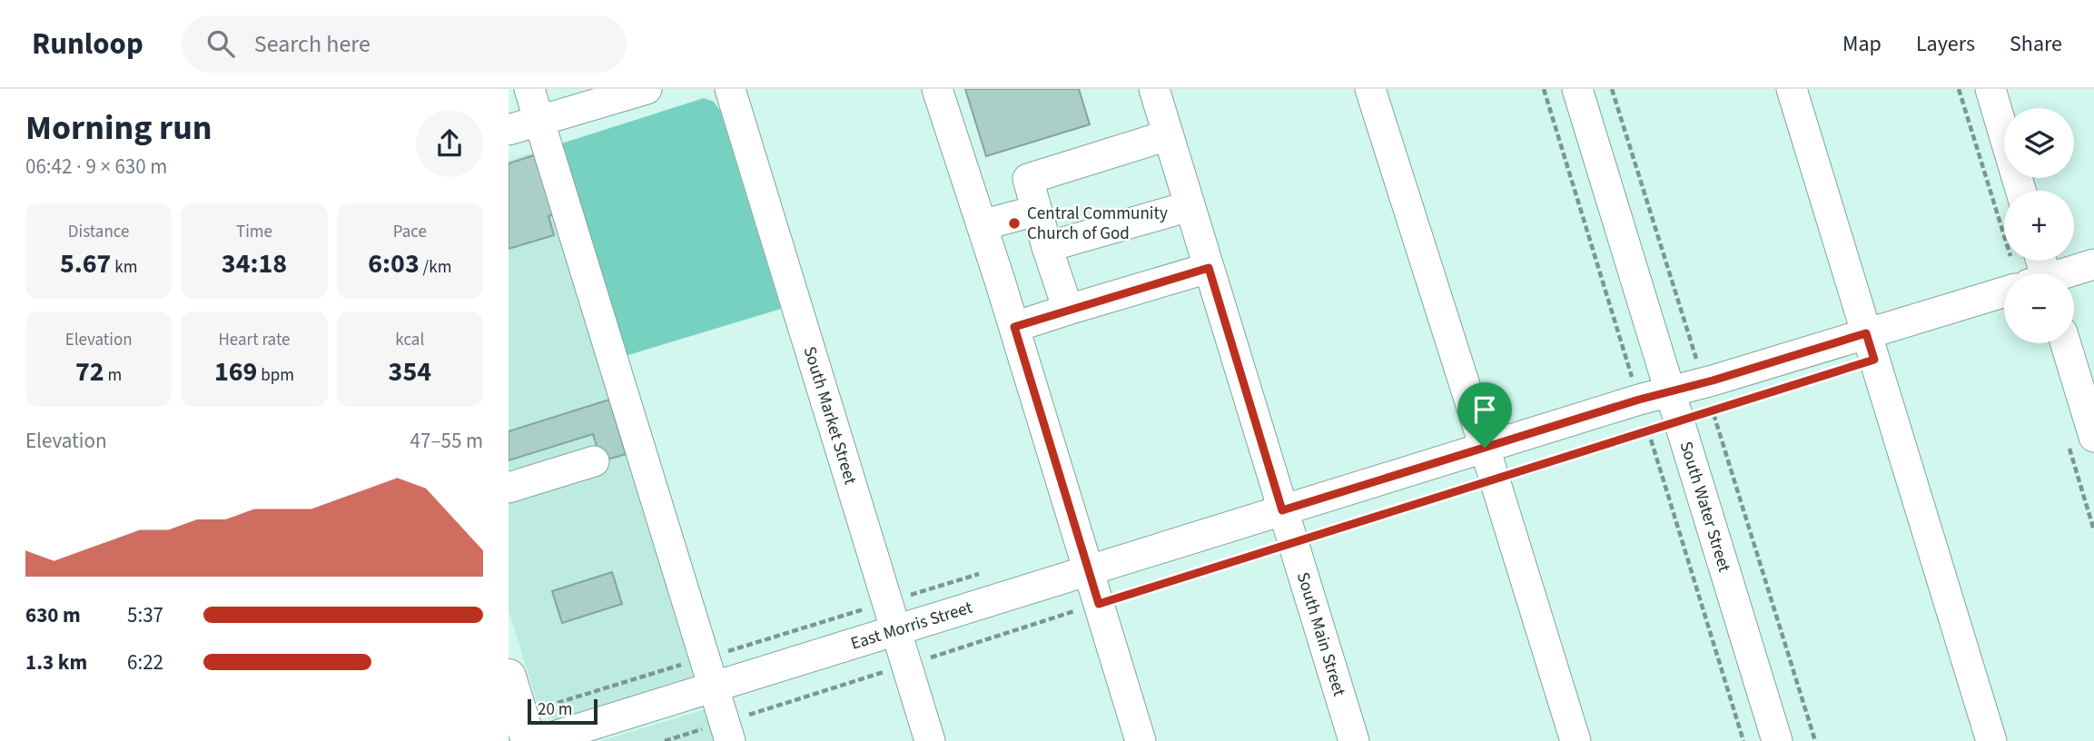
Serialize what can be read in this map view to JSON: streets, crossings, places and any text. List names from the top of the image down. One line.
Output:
{"streets":{"street":["South Market Street","South Water Street","East Morris Street","South Main Street"]},"crossings":[["South Market Street","East Morris Street"],["South Water Street","East Morris Street"],["East Morris Street","South Main Street"]],"places":["Central Community Church of God"],"scale_bar":"20 m","page":{"header":"Runloop","search":"Search here","nav":["Map","Layers","Share"],"heading":["Morning run","06:42 · 9 × 630 m"],"map_buttons":["+","−"],"stats":[["Distance","5.67 km"],["Time","34:18"],["Pace","6:03 /km"],["Elevation","72 m"],["Heart rate","169 bpm"],["kcal","354"]],"chart":["Elevation","47–55 m"],"list":[{"name":"630 m","note":"5:37"},{"name":"1.3 km","note":"6:22"}],"scale":"20 m"}}
